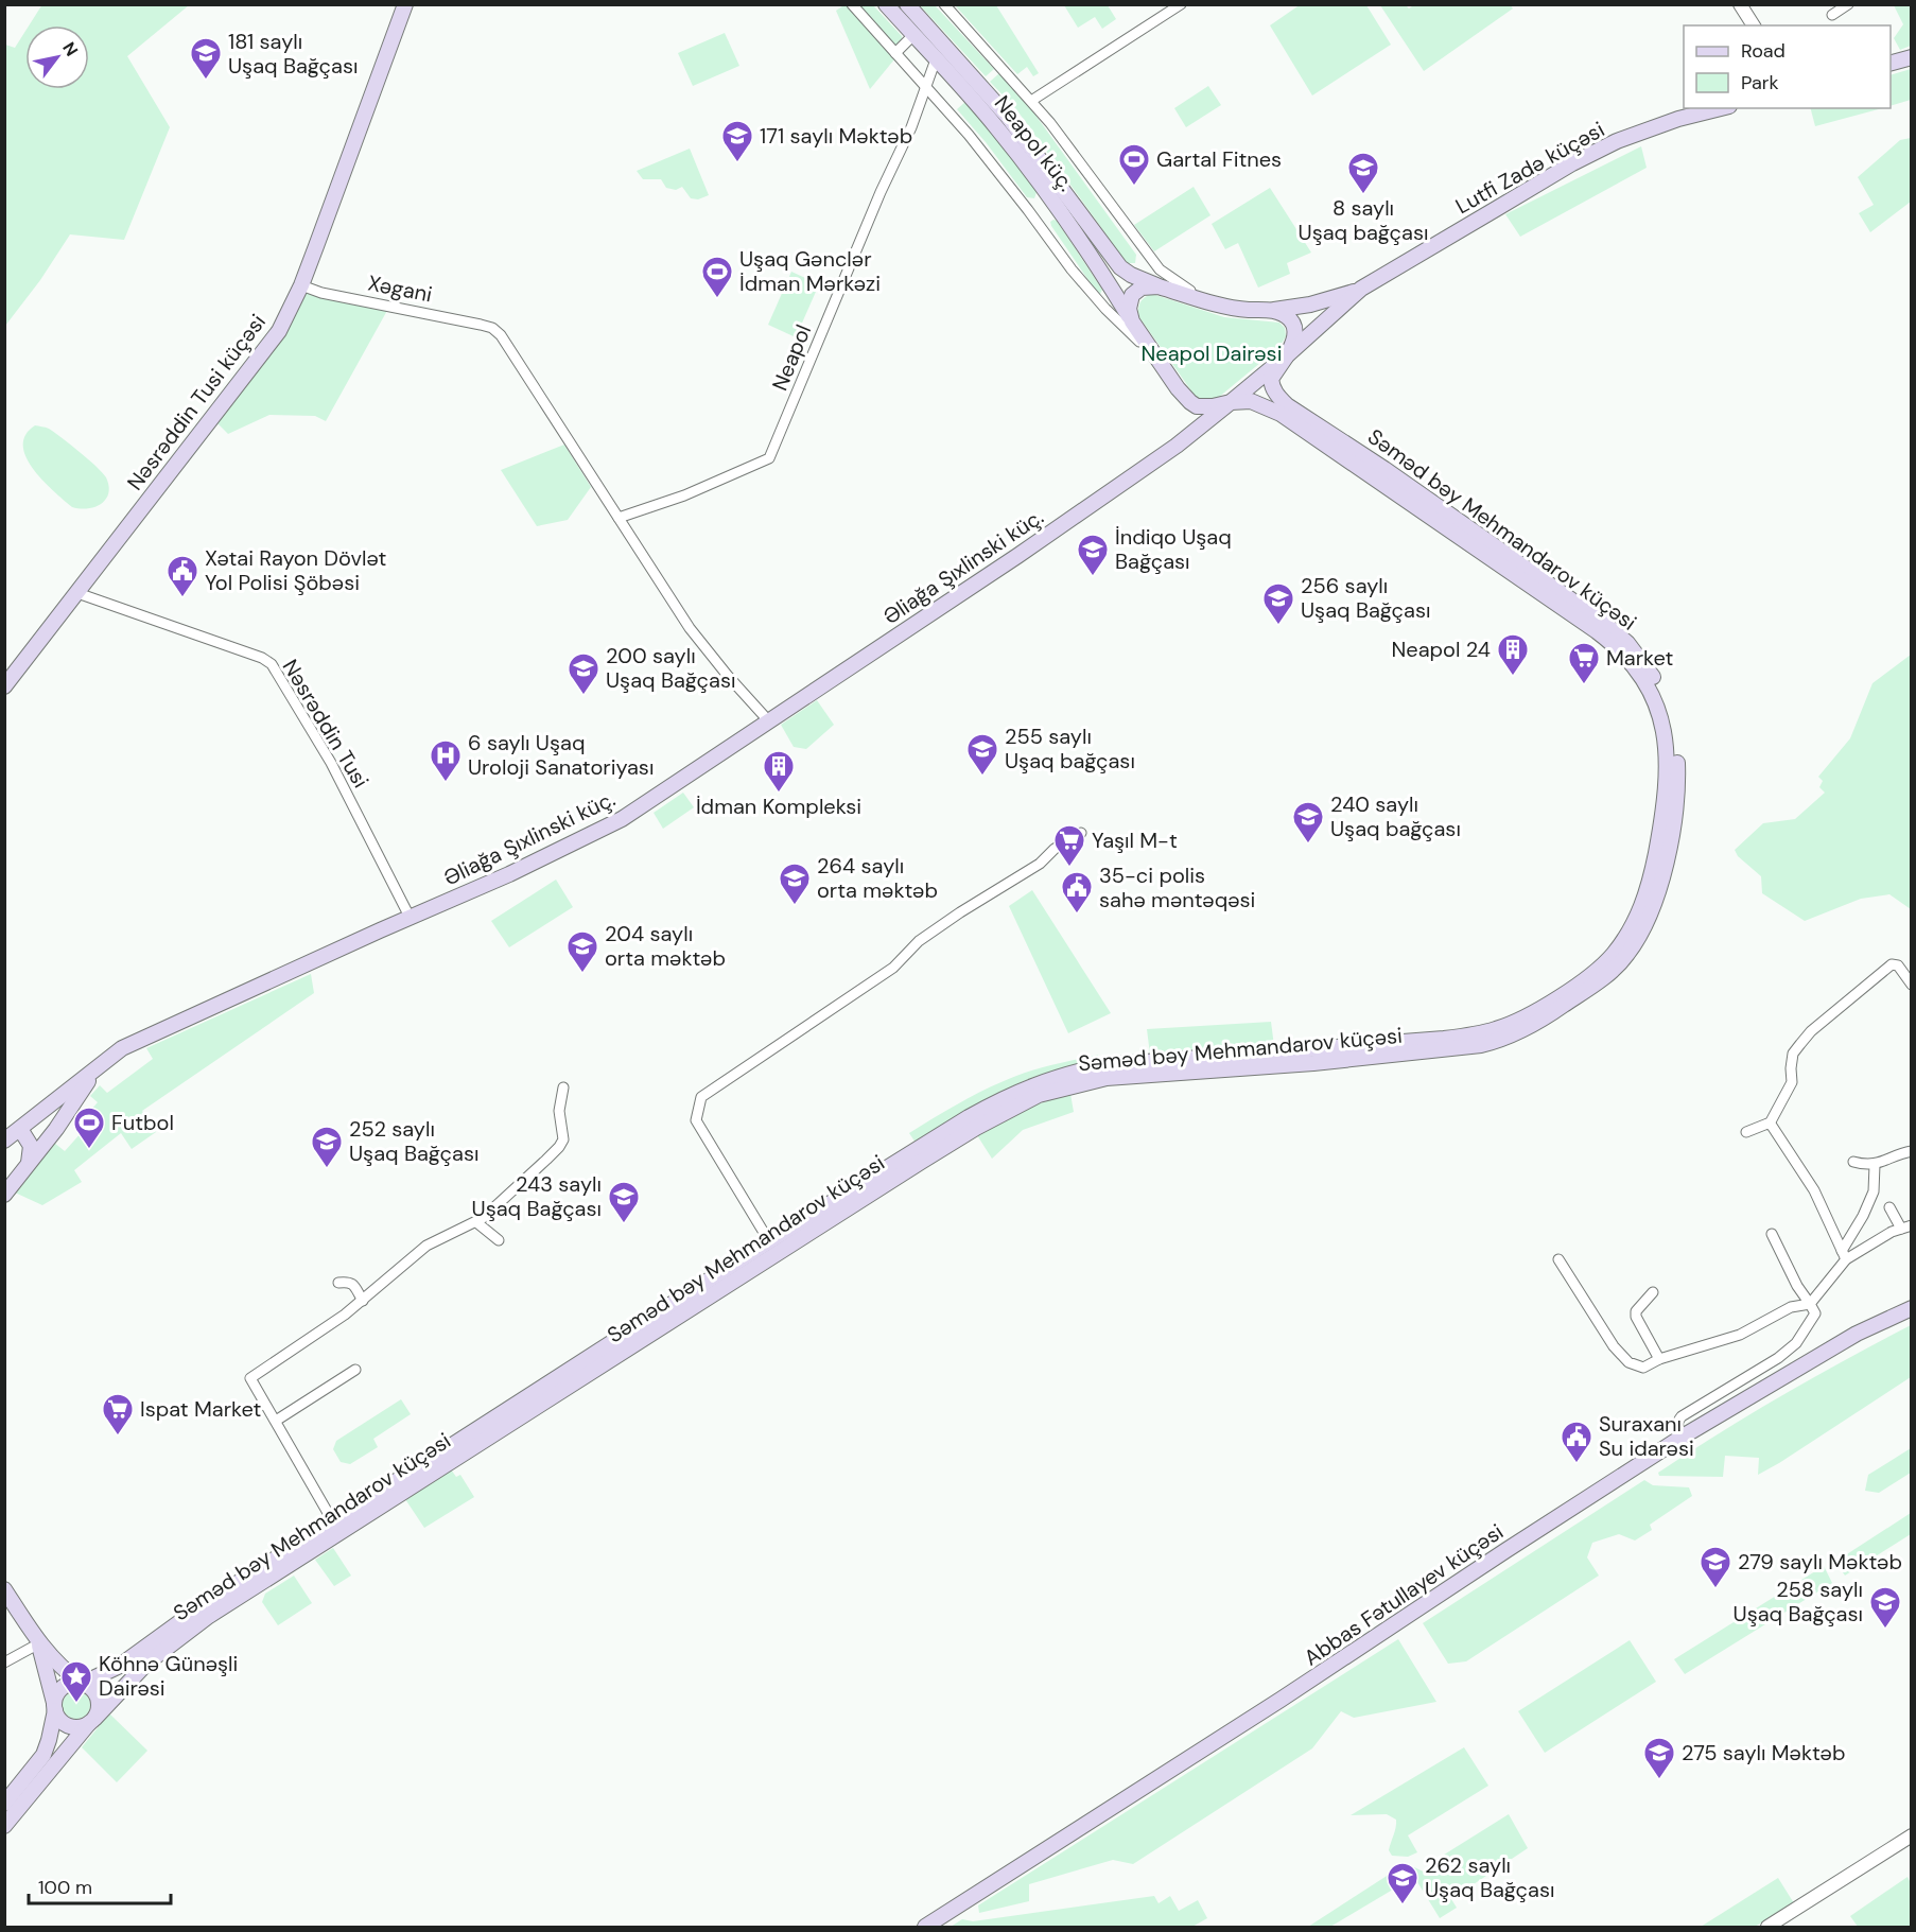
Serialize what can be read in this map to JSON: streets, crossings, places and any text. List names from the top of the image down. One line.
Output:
{"streets":{"main road":["Neapol küç.","Lutfi Zadə küçəsi","Nəsrəddin Tusi küçəsi","Səməd bəy Mehmandarov küçəsi","Əliağa Şıxlinski küç.","Abbas Fətullayev küçəsi"],"street":["Xəgani","Neapol","Nəsrəddin Tusi"]},"crossings":[["Neapol küç.","Lutfi Zadə küçəsi"],["Neapol küç.","Neapol"],["Neapol küç.","Səməd bəy Mehmandarov küçəsi"],["Neapol küç.","Əliağa Şıxlinski küç."],["Lutfi Zadə küçəsi","Əliağa Şıxlinski küç."],["Xəgani","Neapol"],["Xəgani","Nəsrəddin Tusi küçəsi"],["Nəsrəddin Tusi küçəsi","Nəsrəddin Tusi"],["Səməd bəy Mehmandarov küçəsi","Əliağa Şıxlinski küç."],["Əliağa Şıxlinski küç.","Nəsrəddin Tusi"]],"parks":["Neapol Dairəsi"],"places":{"school or university":["181 saylı Uşaq Bağçası","171 saylı Məktəb","8 saylı Uşaq bağçası","İndiqo Uşaq Bağçası","256 saylı Uşaq Bağçası","200 saylı Uşaq Bağçası","255 saylı Uşaq bağçası","240 saylı Uşaq bağçası","264 saylı orta məktəb","204 saylı orta məktəb","252 saylı Uşaq Bağçası","243 saylı Uşaq Bağçası","279 saylı Məktəb","258 saylı Uşaq Bağçası","275 saylı Məktəb","262 saylı Uşaq Bağçası"],"sports":["Gartal Fitnes","Uşaq Gənclər İdman Mərkəzi","Futbol"],"public building":["Xətai Rayon Dövlət Yol Polisi Şöbəsi","35-ci polis sahə məntəqəsi","Suraxanı Su idarəsi"],"building":["Neapol 24","İdman Kompleksi"],"supermarket":["Market","Yaşıl M-t","Ispat Market"],"hospital":["6 saylı Uşaq Uroloji Sanatoriyası"],"place":["Köhnə Günəşli Dairəsi"]},"legend":["Road","Park"],"scale_bar":"100 m","north":"top right"}
